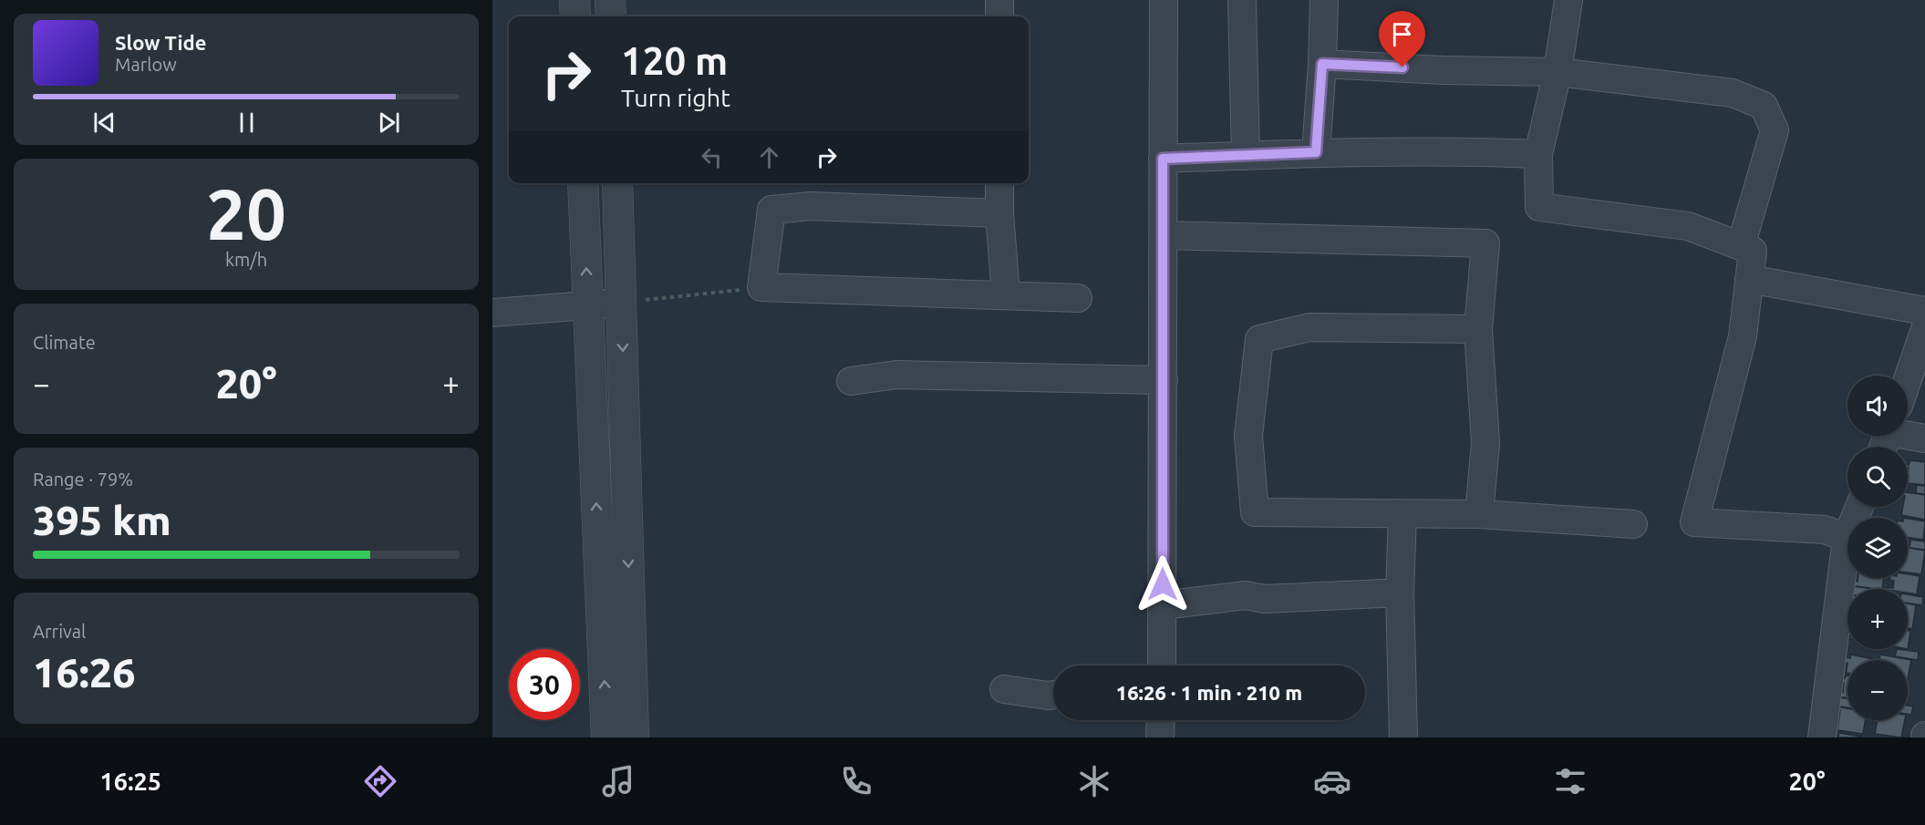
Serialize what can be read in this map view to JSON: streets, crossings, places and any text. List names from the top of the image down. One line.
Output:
{"page":{"turn":["120 m","Turn right"],"song":["Slow Tide","Marlow"],"tile":[["20","km/h"],"Climate",["Range · 79%","395 km"],["Arrival","16:26"]],"heat":["−","20°","+"],"map_buttons":["+","−"],"limit":"30","trip":"16:26 · 1 min · 210 m","tabs":["16:25","20°"]}}
